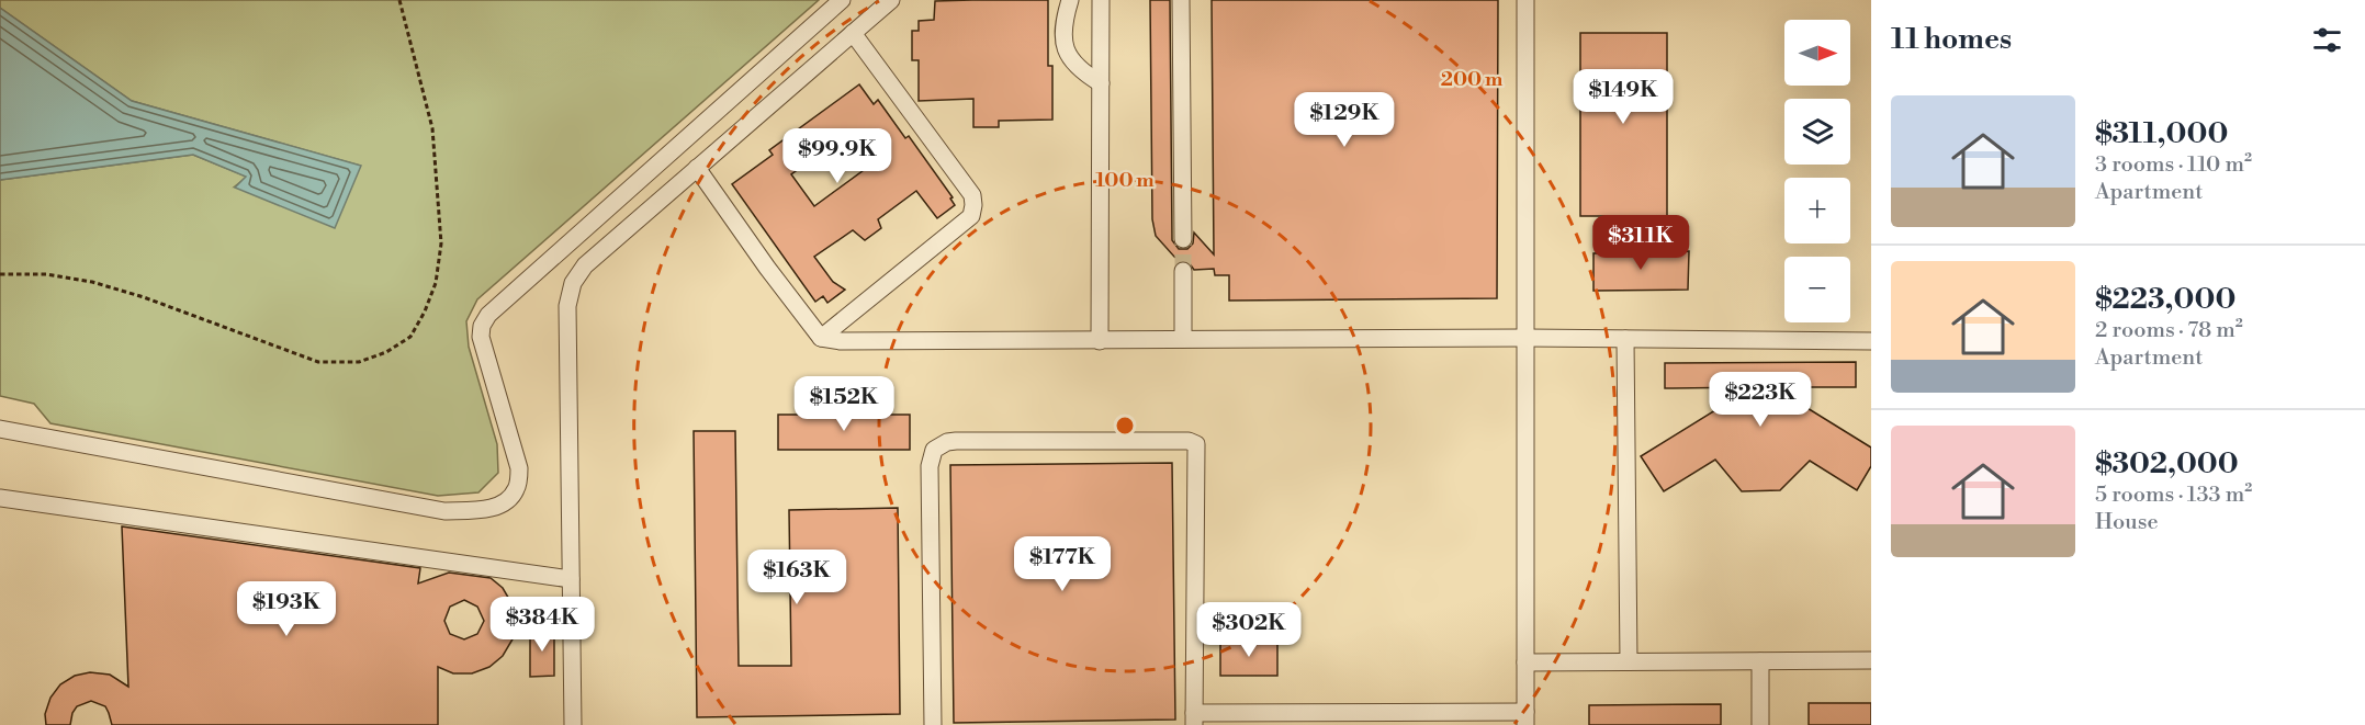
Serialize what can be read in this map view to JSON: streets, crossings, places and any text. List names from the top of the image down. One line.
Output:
{"north":"right","page":{"heading":"11 homes","map_buttons":["+","−"],"price":["$149K","$129K","$99.9K","$311K","$223K","$152K","$177K","$163K","$193K","$384K","$302K"],"list":[{"name":"$311,000","note":"3 rooms · 110 m² · Apartment"},{"name":"$223,000","note":"2 rooms · 78 m² · Apartment"},{"name":"$302,000","note":"5 rooms · 133 m² · House"}]},"rings":["200 m","100 m"]}
